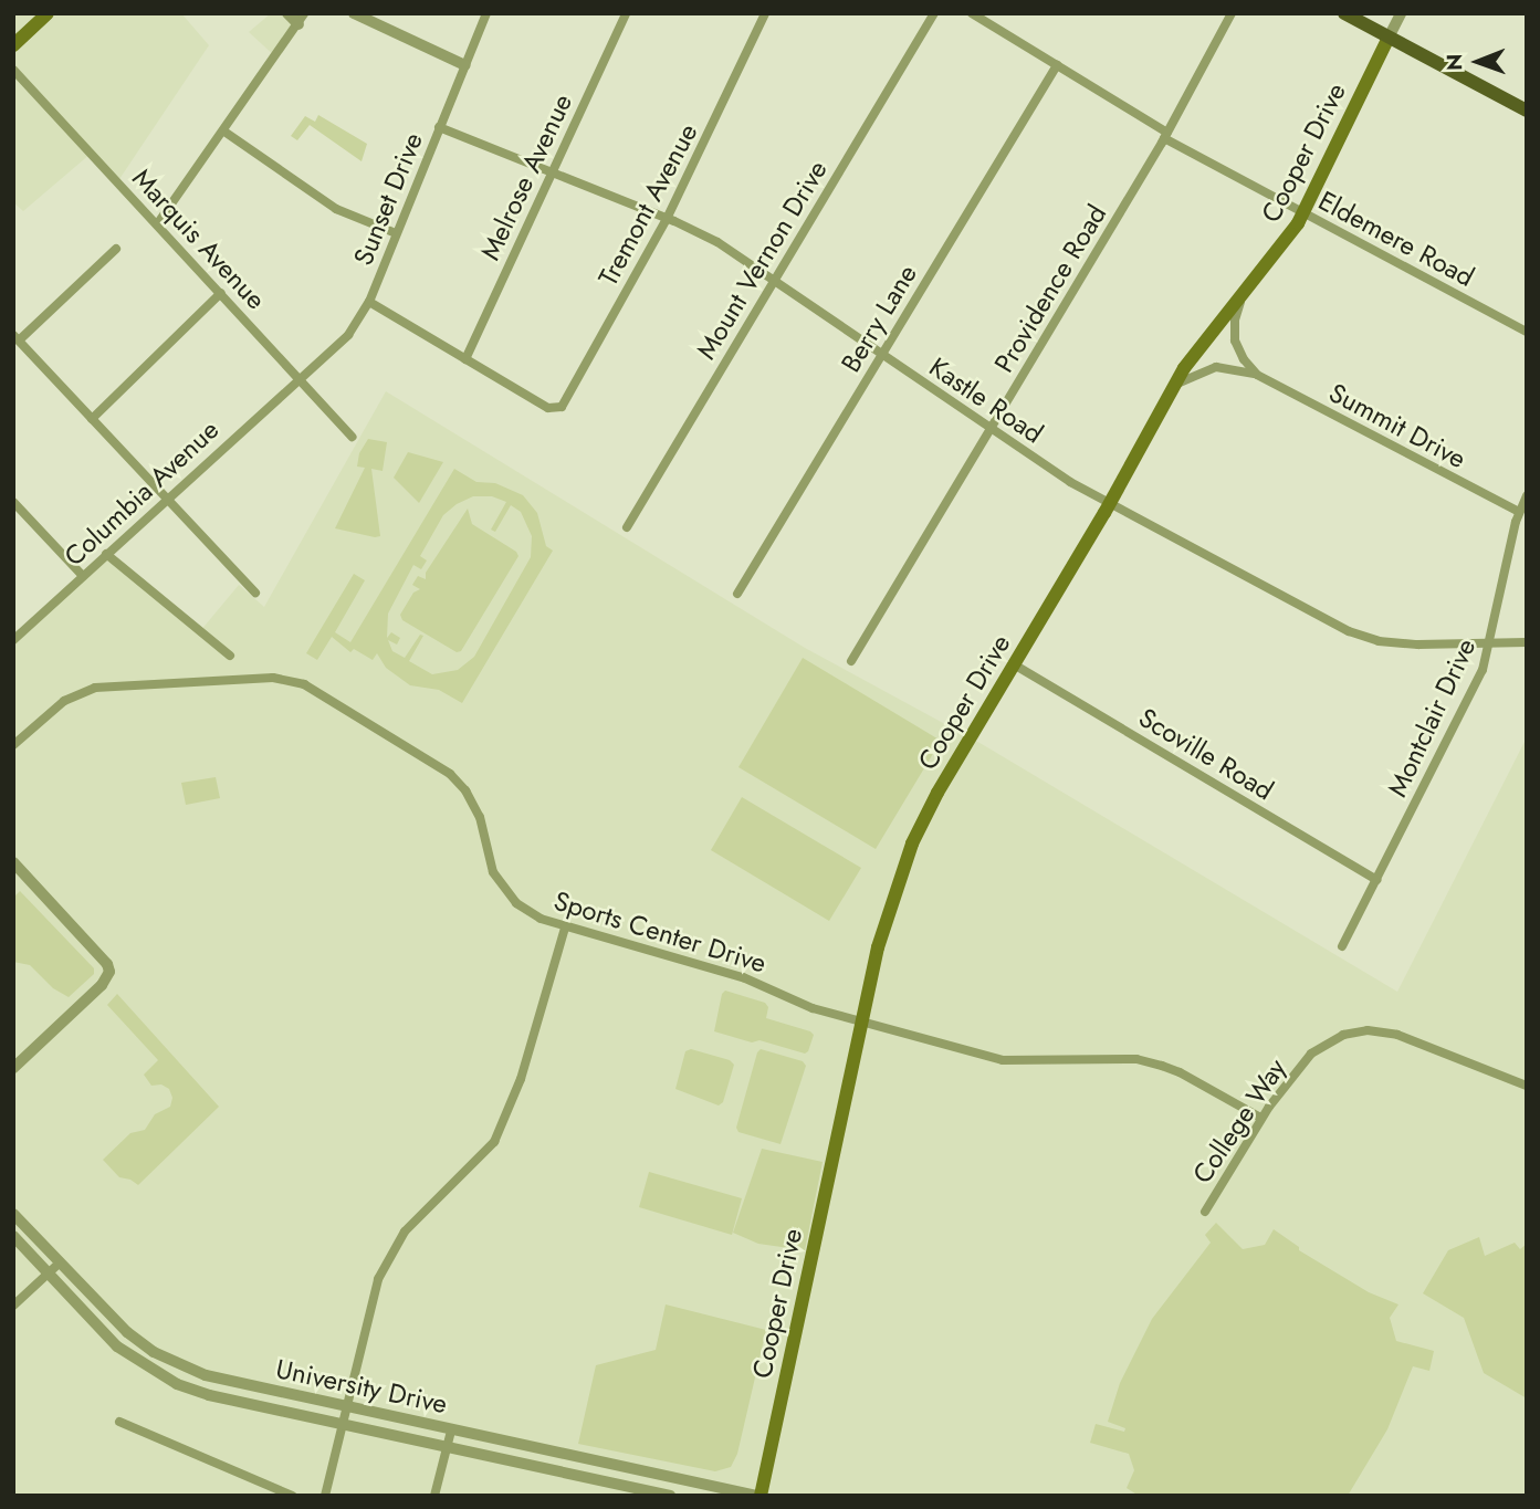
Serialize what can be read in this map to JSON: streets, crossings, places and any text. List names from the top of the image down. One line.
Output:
{"streets":{"main road":["Cooper Drive"],"street":["Melrose Avenue","Sunset Drive","Tremont Avenue","Marquis Avenue","Eldemere Road","Mount Vernon Drive","Providence Road","Berry Lane","Kastle Road","Summit Drive","Columbia Avenue","Montclair Drive","Scoville Road","Sports Center Drive","College Way","University Drive"]},"crossings":[["Cooper Drive","Eldemere Road"],["Cooper Drive","Kastle Road"],["Cooper Drive","Summit Drive"],["Cooper Drive","Scoville Road"],["Cooper Drive","Sports Center Drive"],["Cooper Drive","University Drive"],["Melrose Avenue","Tremont Avenue"],["Melrose Avenue","Kastle Road"],["Sunset Drive","Marquis Avenue"],["Sunset Drive","Kastle Road"],["Sunset Drive","Columbia Avenue"],["Tremont Avenue","Kastle Road"],["Marquis Avenue","Columbia Avenue"],["Eldemere Road","Providence Road"],["Eldemere Road","Berry Lane"],["Mount Vernon Drive","Kastle Road"],["Providence Road","Kastle Road"],["Berry Lane","Kastle Road"],["Kastle Road","Montclair Drive"],["Summit Drive","Montclair Drive"],["Montclair Drive","Scoville Road"],["Sports Center Drive","College Way"]],"north":"left"}
